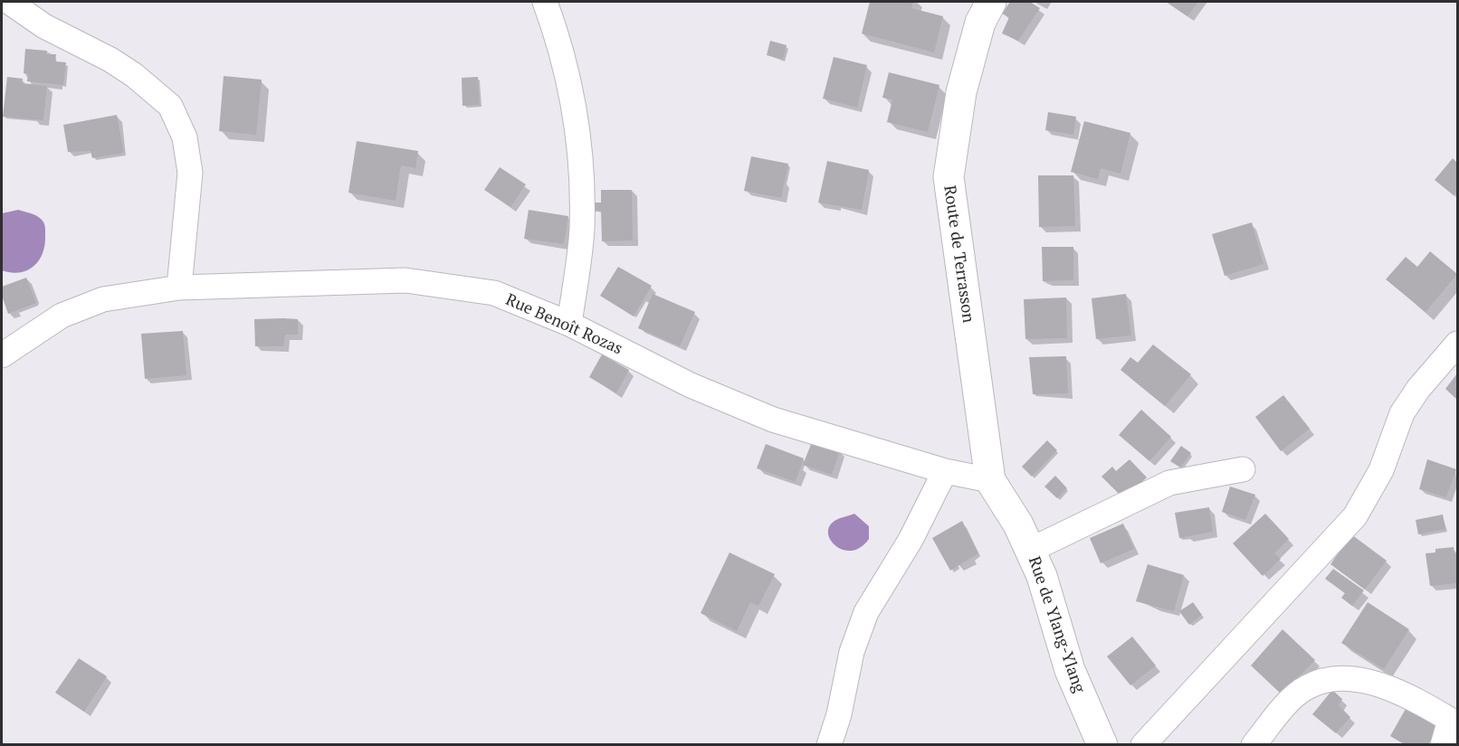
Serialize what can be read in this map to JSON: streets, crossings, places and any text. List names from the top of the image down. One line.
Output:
{"streets":{"street":["Route de Terrasson","Rue Benoît Rozas","Rue de Ylang-Ylang"]},"crossings":[["Route de Terrasson","Rue Benoît Rozas"],["Route de Terrasson","Rue de Ylang-Ylang"],["Rue Benoît Rozas","Rue de Ylang-Ylang"]]}
